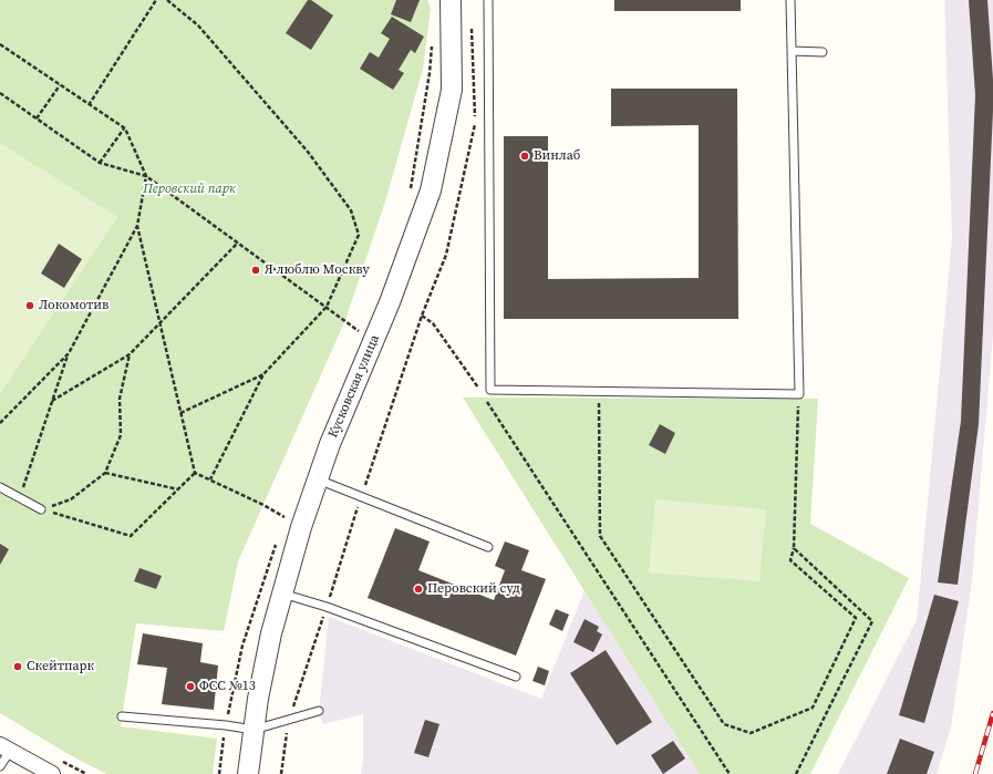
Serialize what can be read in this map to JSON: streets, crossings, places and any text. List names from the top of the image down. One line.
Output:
{"streets":{"street":["Кусковская улица"]},"parks":["Перовский парк"],"places":["Винлаб","Я люблю Москву","Локомотив","Перовский суд","Скейтпарк","ФСС №13"]}
